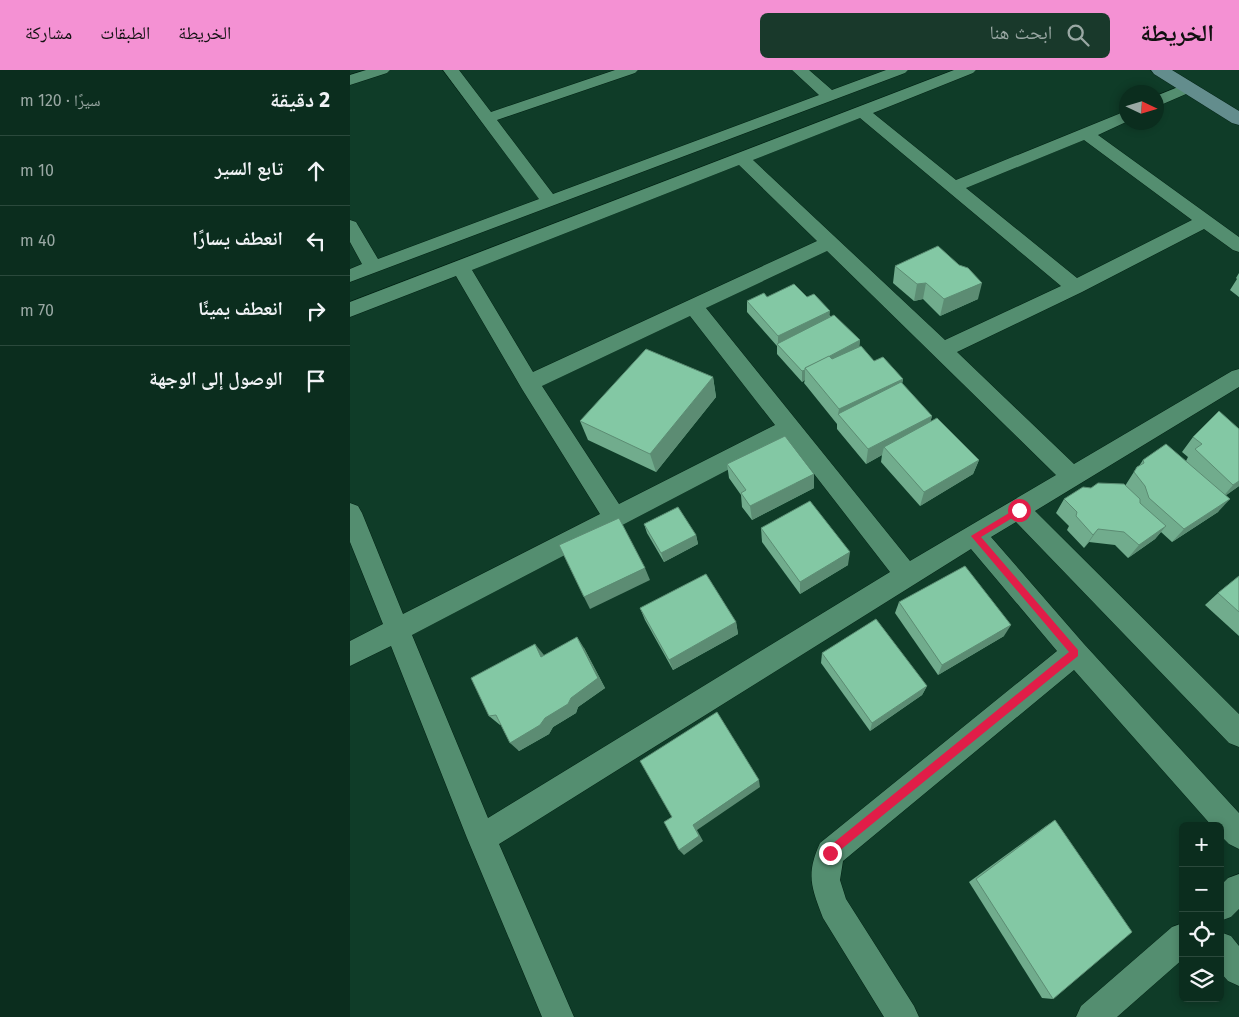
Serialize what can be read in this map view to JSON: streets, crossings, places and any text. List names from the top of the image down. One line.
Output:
{"north":"right","page":{"header":"الخريطة","search":"ابحث هنا","nav":["الخريطة","الطبقات","مشاركة"],"heading":["2 دقيقة","سيرًا · 120 m"],"list":[["تابع السير","10 m"],["انعطف يسارًا","40 m"],["انعطف يمينًا","70 m"],"الوصول إلى الوجهة"],"map_buttons":["+","−"]}}
